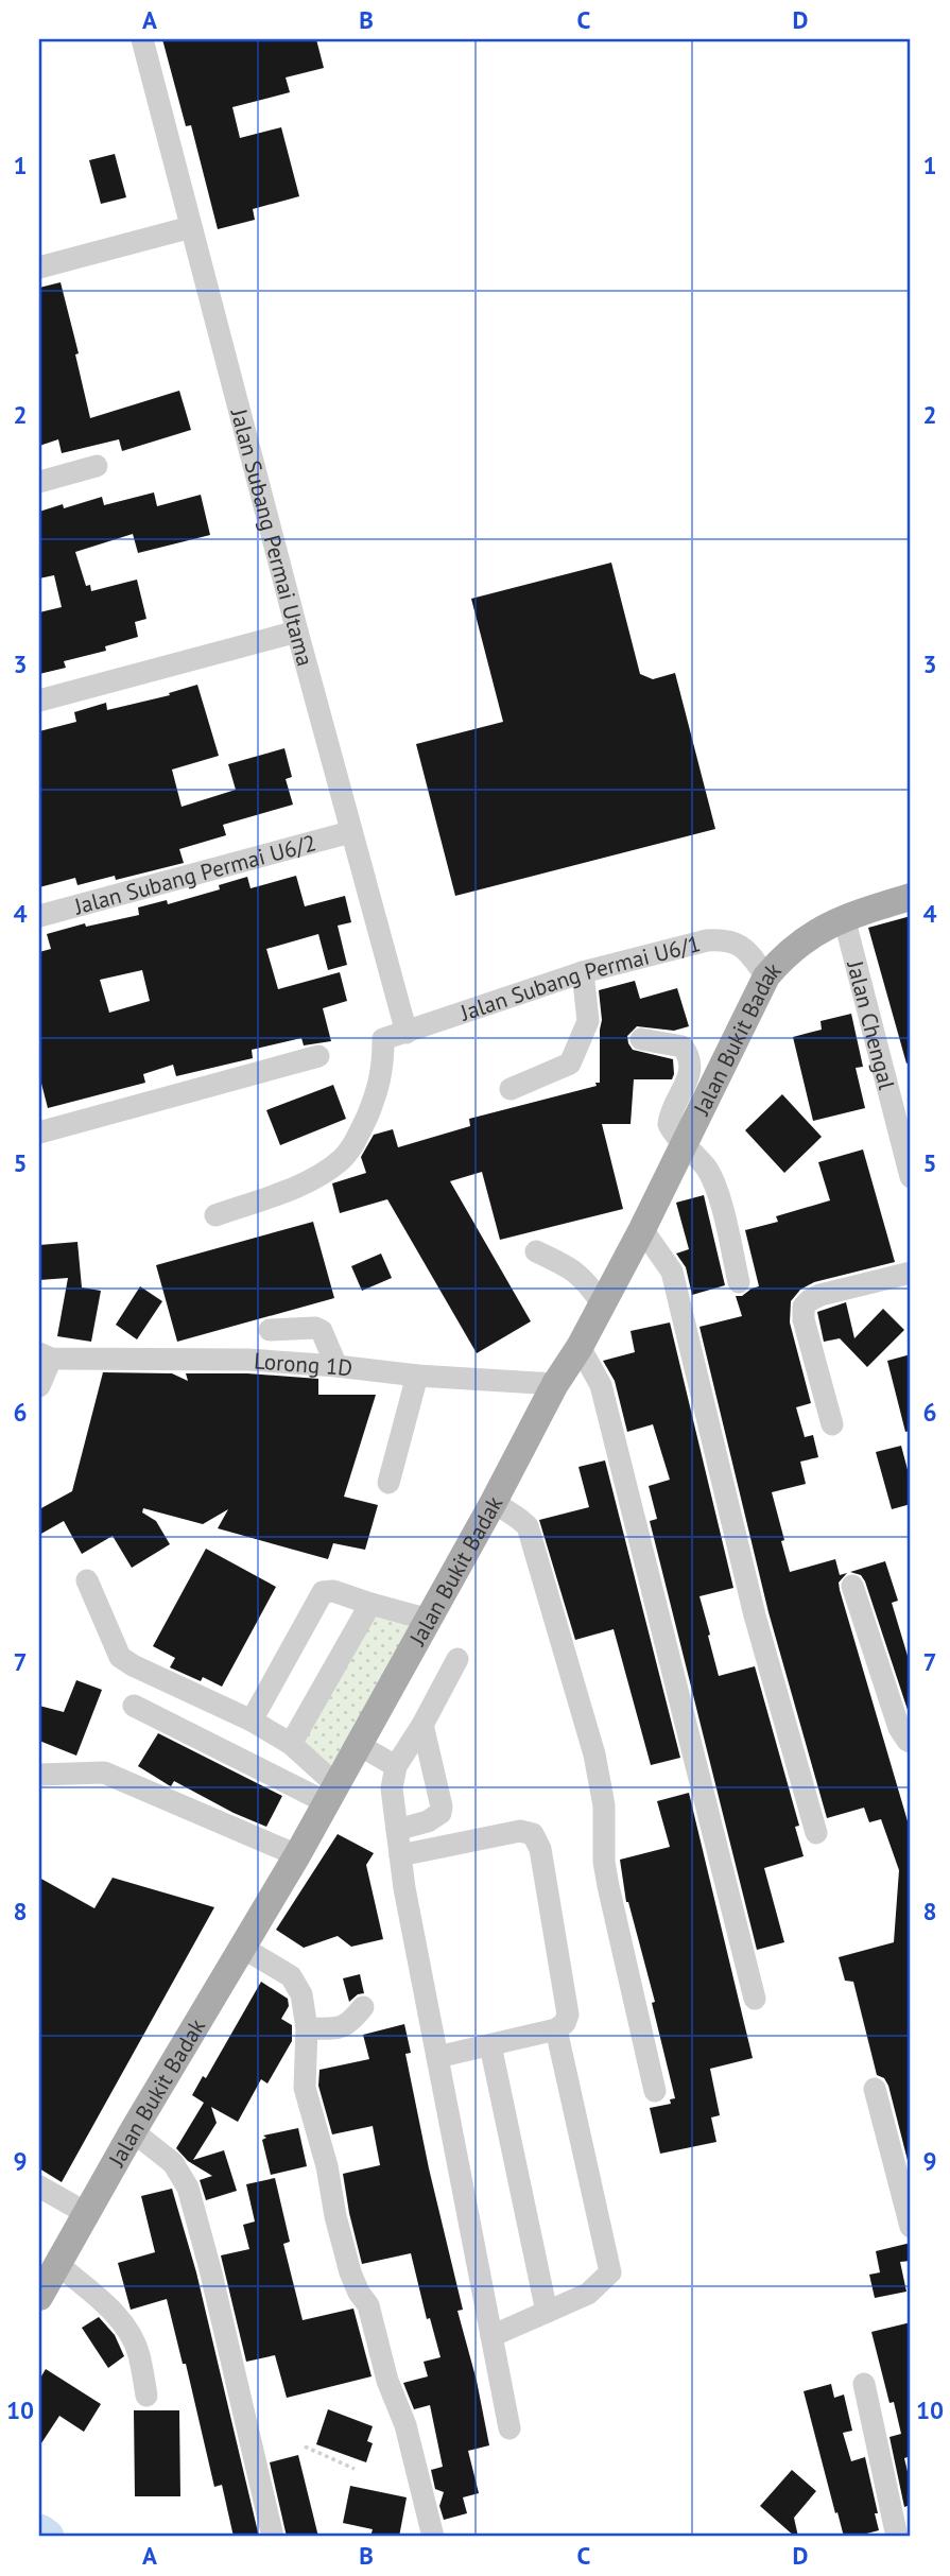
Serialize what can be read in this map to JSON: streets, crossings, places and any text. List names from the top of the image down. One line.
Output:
{"streets":{"main road":["Jalan Bukit Badak"],"street":["Jalan Subang Permai Utama","Jalan Subang Permai U6/2","Jalan Subang Permai U6/1","Jalan Chengal","Lorong 1D"]},"crossings":[["Jalan Subang Permai Utama","Jalan Subang Permai U6/2"],["Jalan Subang Permai Utama","Jalan Subang Permai U6/1"],["Jalan Subang Permai U6/1","Jalan Bukit Badak"],["Jalan Chengal","Jalan Bukit Badak"],["Jalan Bukit Badak","Lorong 1D"]],"grid":{"columns":["A","B","C","D"],"rows":["1","2","3","4","5","6","7","8","9","10"]}}
